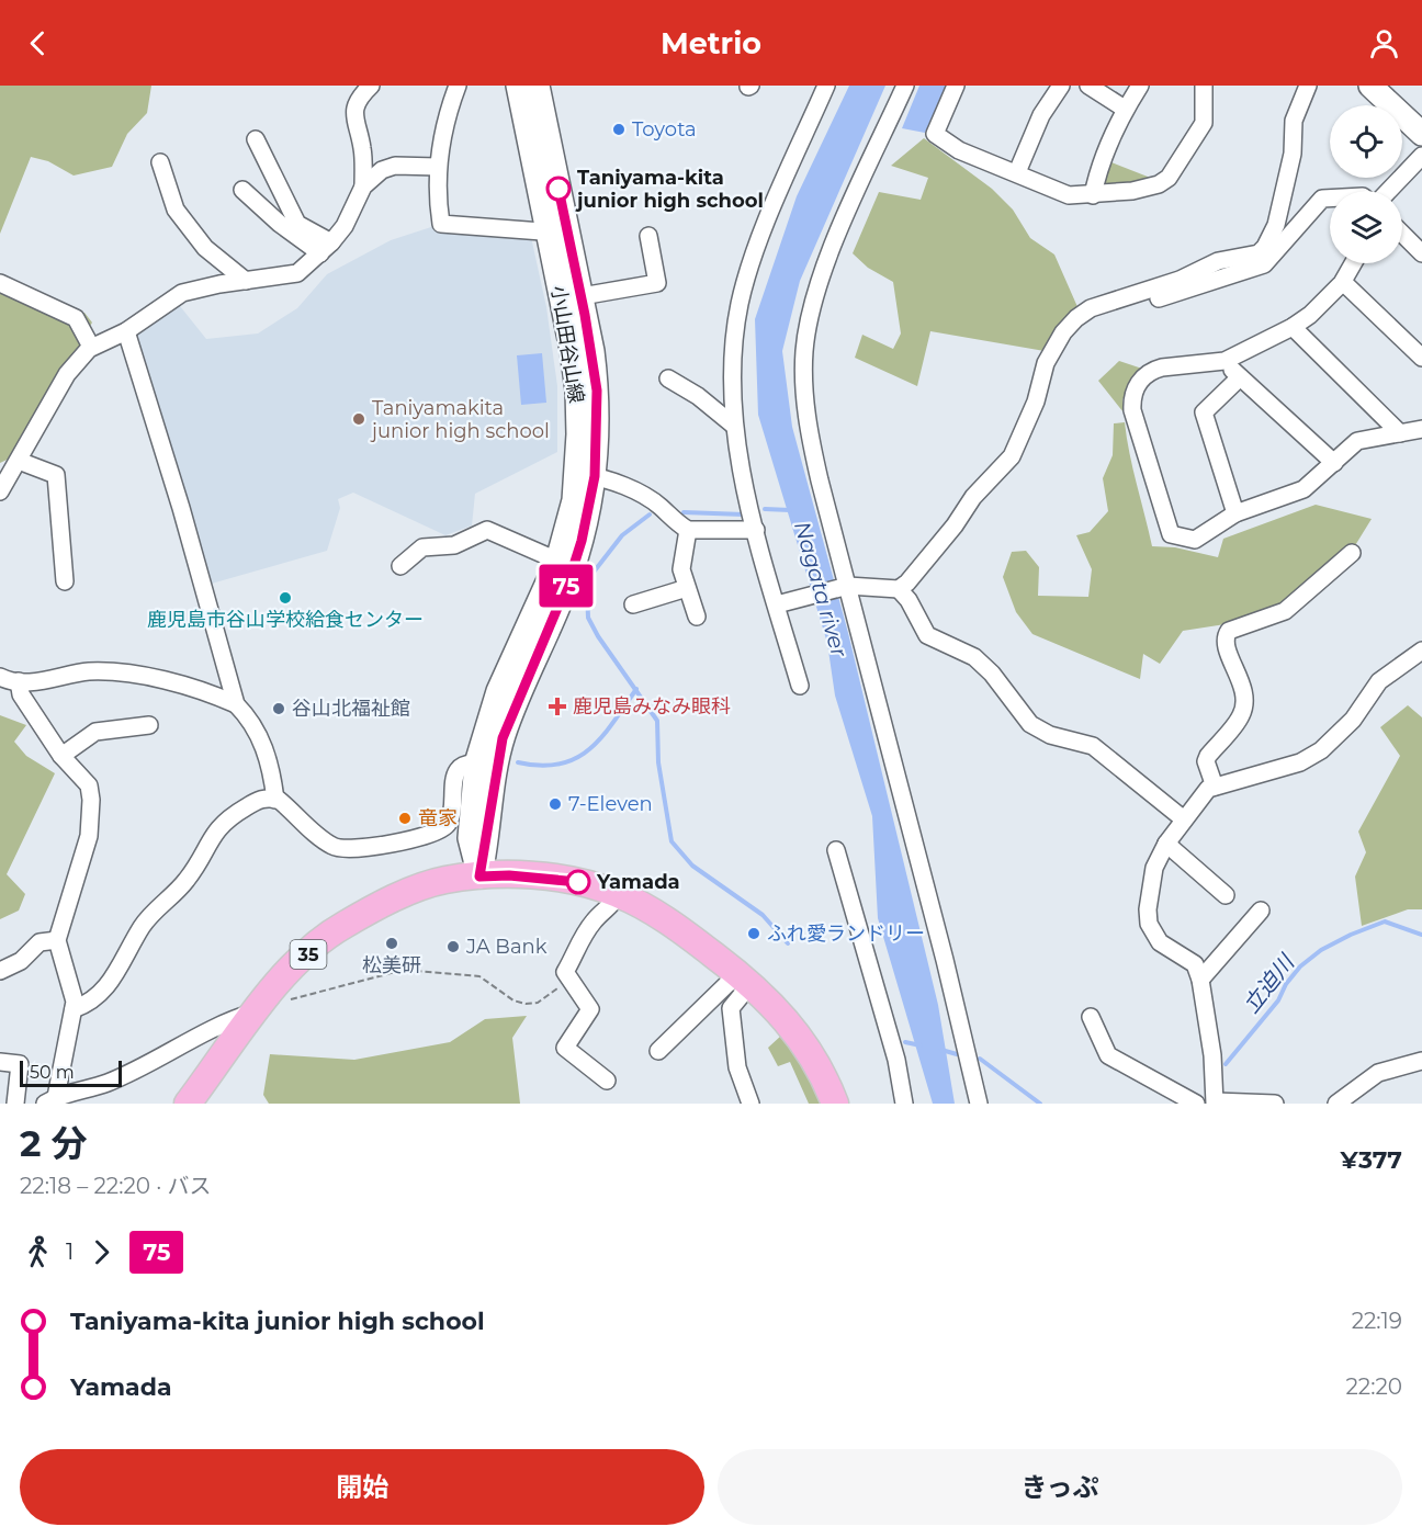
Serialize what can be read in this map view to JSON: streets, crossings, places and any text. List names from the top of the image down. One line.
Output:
{"streets":{"main road":["小山田谷山線","35"]},"crossings":[["小山田谷山線","35"]],"water":["Nagata river","立迫川"],"places":{"other":["Toyota","Taniyama-kita junior high school","Taniyamakita junior high school","鹿児島市谷山学校給食センター","谷山北福祉館","7-Eleven","竜家","Yamada","ふれ愛ランドリー","松美研","JA Bank"],"health":["鹿児島みなみ眼科"]},"lines":["bus line 75"],"scale_bar":"50 m","page":{"header":"Metrio","on_map":"75","scale":"50 m","heading":["2 分","22:18 – 22:20 · バス","¥377"],"legs":["1","75"],"list":[{"name":"Taniyama-kita junior high school","value":"22:19"},{"name":"Yamada","value":"22:20"}],"buttons":["開始","きっぷ"]}}
